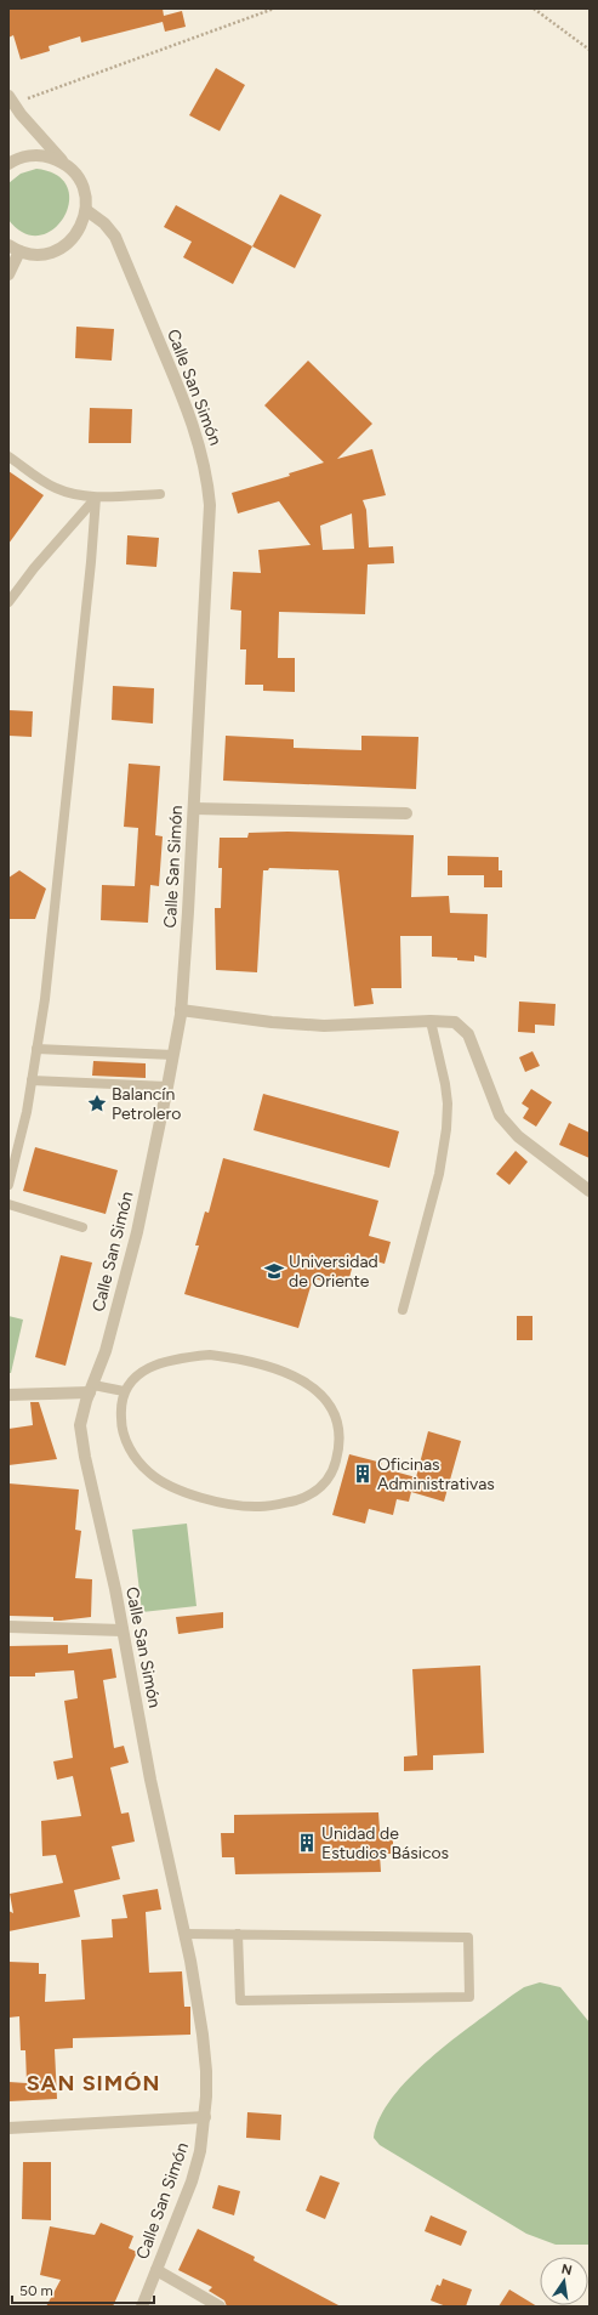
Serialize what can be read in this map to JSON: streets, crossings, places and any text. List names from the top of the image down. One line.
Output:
{"streets":{"street":["Calle San Simón"]},"districts":["SAN SIMÓN"],"places":{"place":["Balancín Petrolero"],"school or university":["Universidad de Oriente"],"building":["Oficinas Administrativas","Unidad de Estudios Básicos"]},"scale_bar":"50 m","north":"top"}
